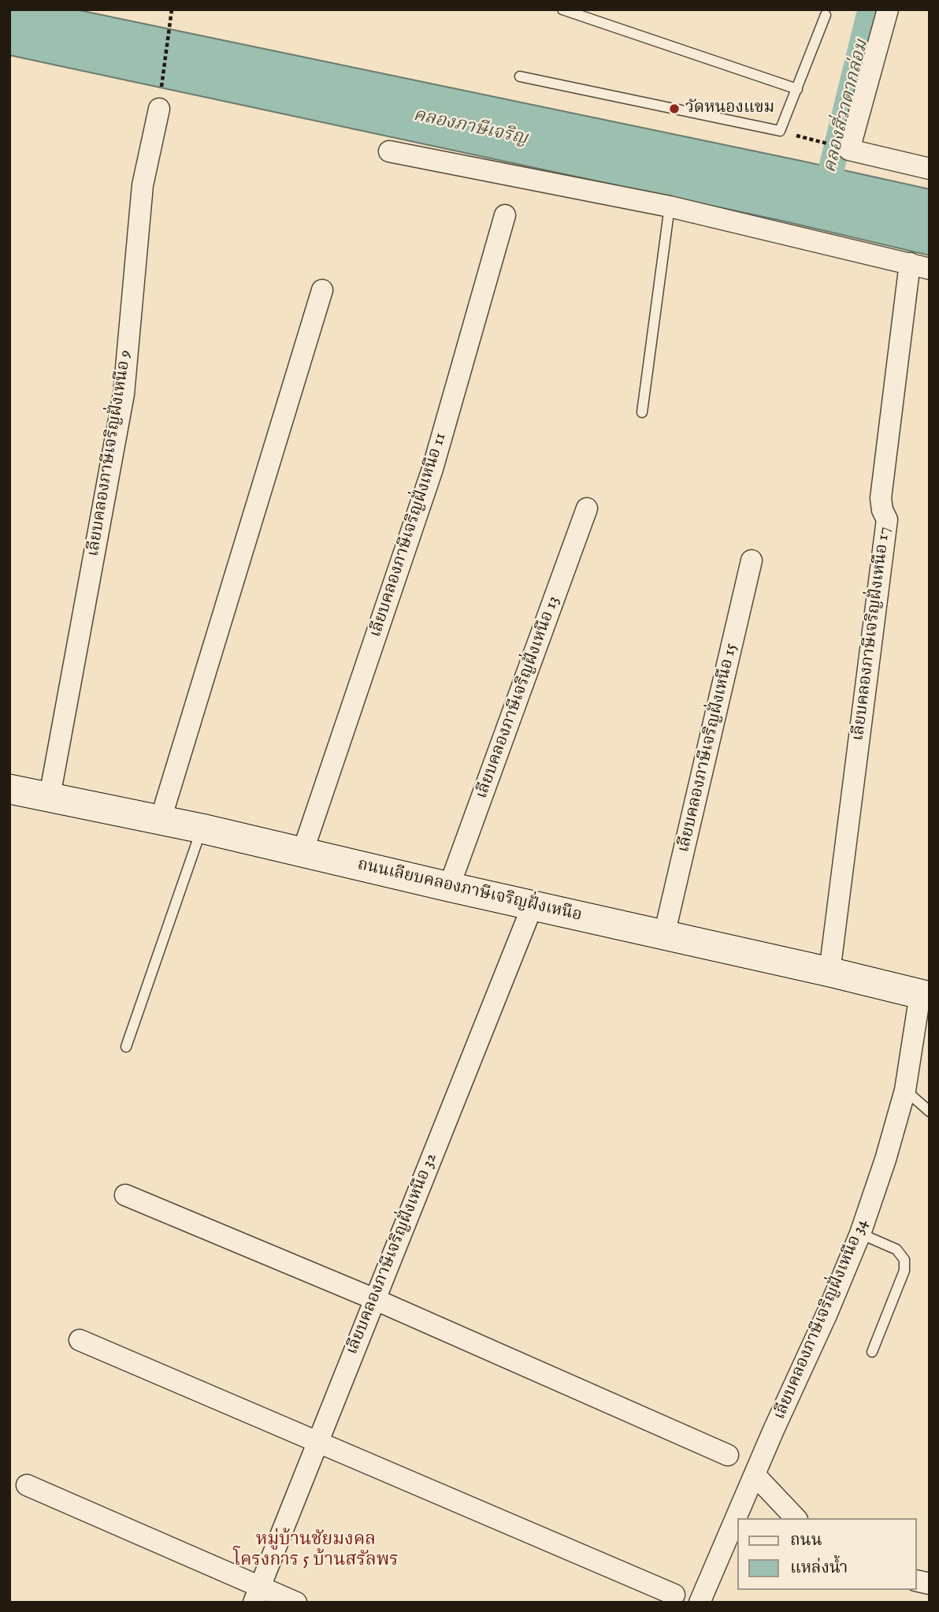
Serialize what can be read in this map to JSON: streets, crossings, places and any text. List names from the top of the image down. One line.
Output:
{"streets":{"main road":["ถนนเลียบคลองภาษีเจริญฝั่งเหนือ"],"street":["เลียบคลองภาษีเจริญฝั่งเหนือ 9","เลียบคลองภาษีเจริญฝั่งเหนือ 11","เลียบคลองภาษีเจริญฝั่งเหนือ 17","เลียบคลองภาษีเจริญฝั่งเหนือ 13","เลียบคลองภาษีเจริญฝั่งเหนือ 15","เลียบคลองภาษีเจริญฝั่งเหนือ 32","เลียบคลองภาษีเจริญฝั่งเหนือ 34"]},"crossings":[["เลียบคลองภาษีเจริญฝั่งเหนือ 9","ถนนเลียบคลองภาษีเจริญฝั่งเหนือ"],["เลียบคลองภาษีเจริญฝั่งเหนือ 11","ถนนเลียบคลองภาษีเจริญฝั่งเหนือ"],["เลียบคลองภาษีเจริญฝั่งเหนือ 17","ถนนเลียบคลองภาษีเจริญฝั่งเหนือ"],["เลียบคลองภาษีเจริญฝั่งเหนือ 13","ถนนเลียบคลองภาษีเจริญฝั่งเหนือ"],["เลียบคลองภาษีเจริญฝั่งเหนือ 15","ถนนเลียบคลองภาษีเจริญฝั่งเหนือ"],["ถนนเลียบคลองภาษีเจริญฝั่งเหนือ","เลียบคลองภาษีเจริญฝั่งเหนือ 32"],["ถนนเลียบคลองภาษีเจริญฝั่งเหนือ","เลียบคลองภาษีเจริญฝั่งเหนือ 34"]],"districts":["หมู่บ้านชัยมงคล โครงการ 5 บ้านสรัลพร"],"water":["คลองสี่วาตากล่อม","คลองภาษีเจริญ"],"places":["วัดหนองแขม"],"legend":["ถนน","แหล่งน้ำ"]}
